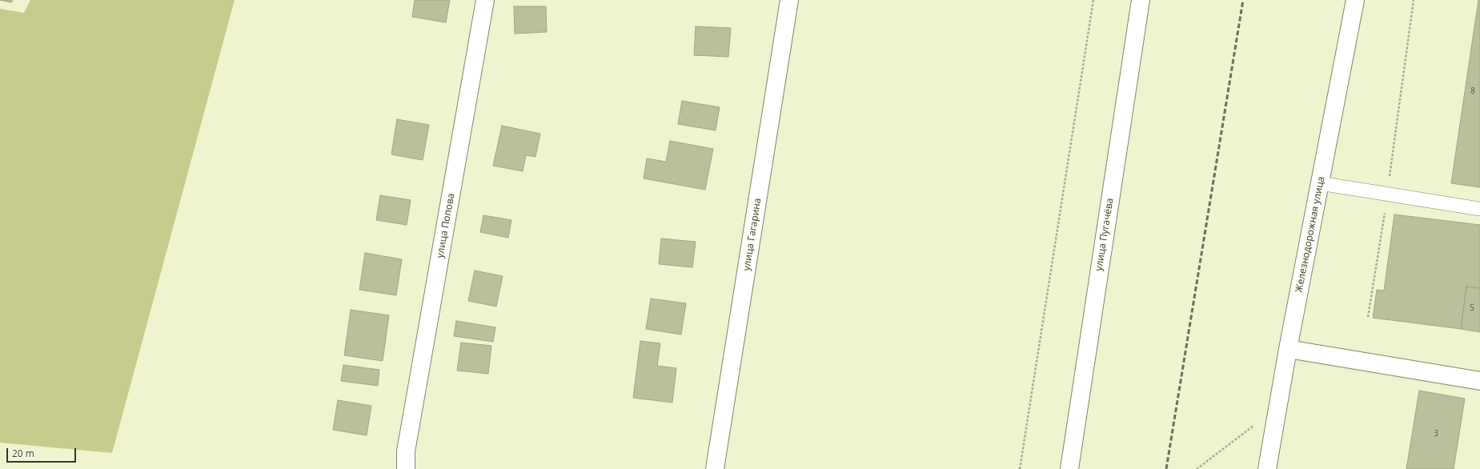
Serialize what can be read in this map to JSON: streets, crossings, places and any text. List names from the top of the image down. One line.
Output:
{"streets":{"street":["улица Попова","улица Гагарина","улица Пугачёва","Железнодорожная улица"]},"house_numbers":["8","5","3"],"scale_bar":"20 m"}
